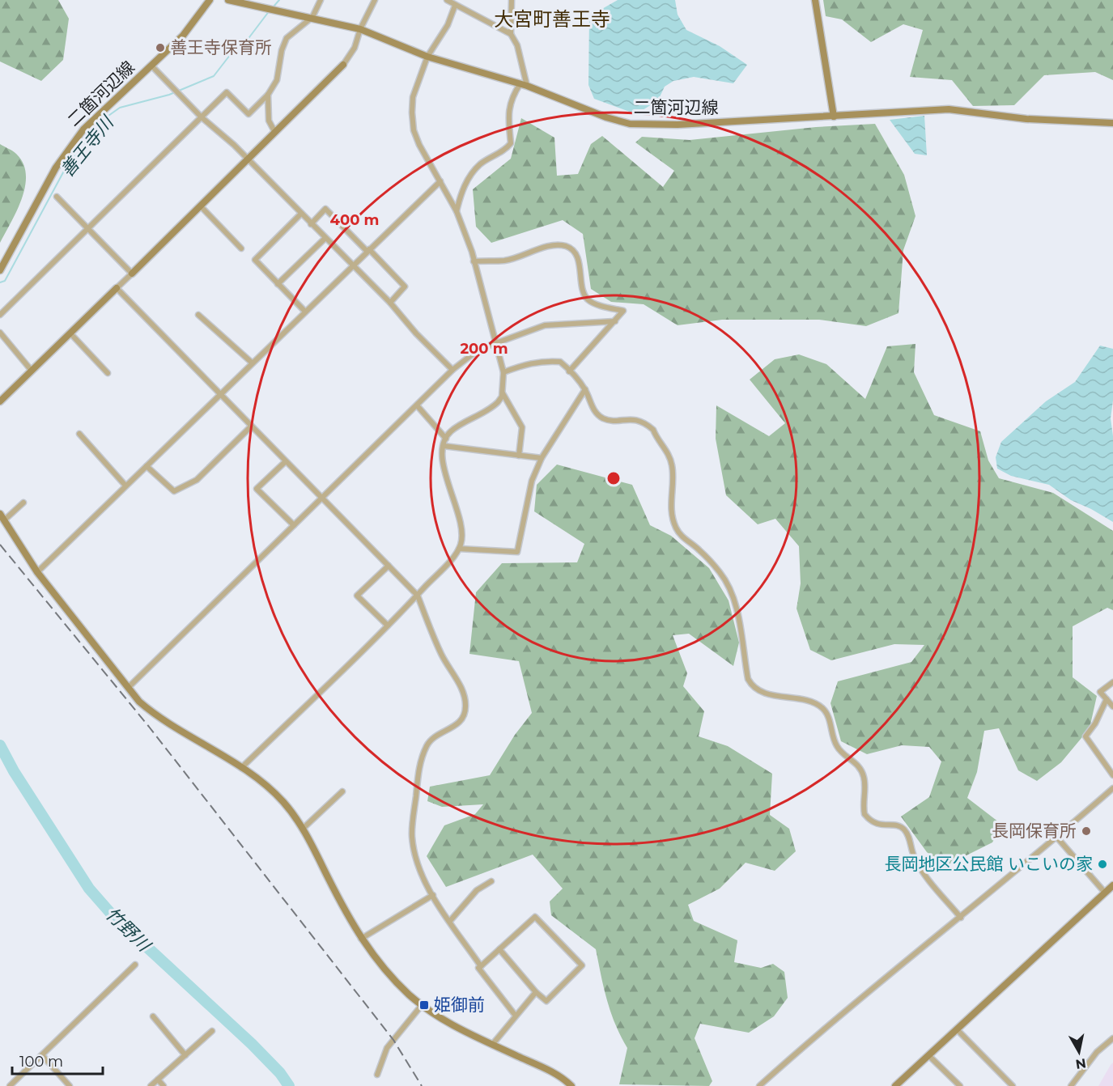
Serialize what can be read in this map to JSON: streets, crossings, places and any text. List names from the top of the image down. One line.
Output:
{"streets":{"street":["二箇河辺線"]},"districts":["大宮町善王寺"],"water":["善王寺川","竹野川"],"places":{"other":["善王寺保育所","長岡保育所","長岡地区公民館 いこいの家"],"transit":["姫御前"]},"scale_bar":"100 m","north":"bottom","rings":["400 m","200 m"]}
